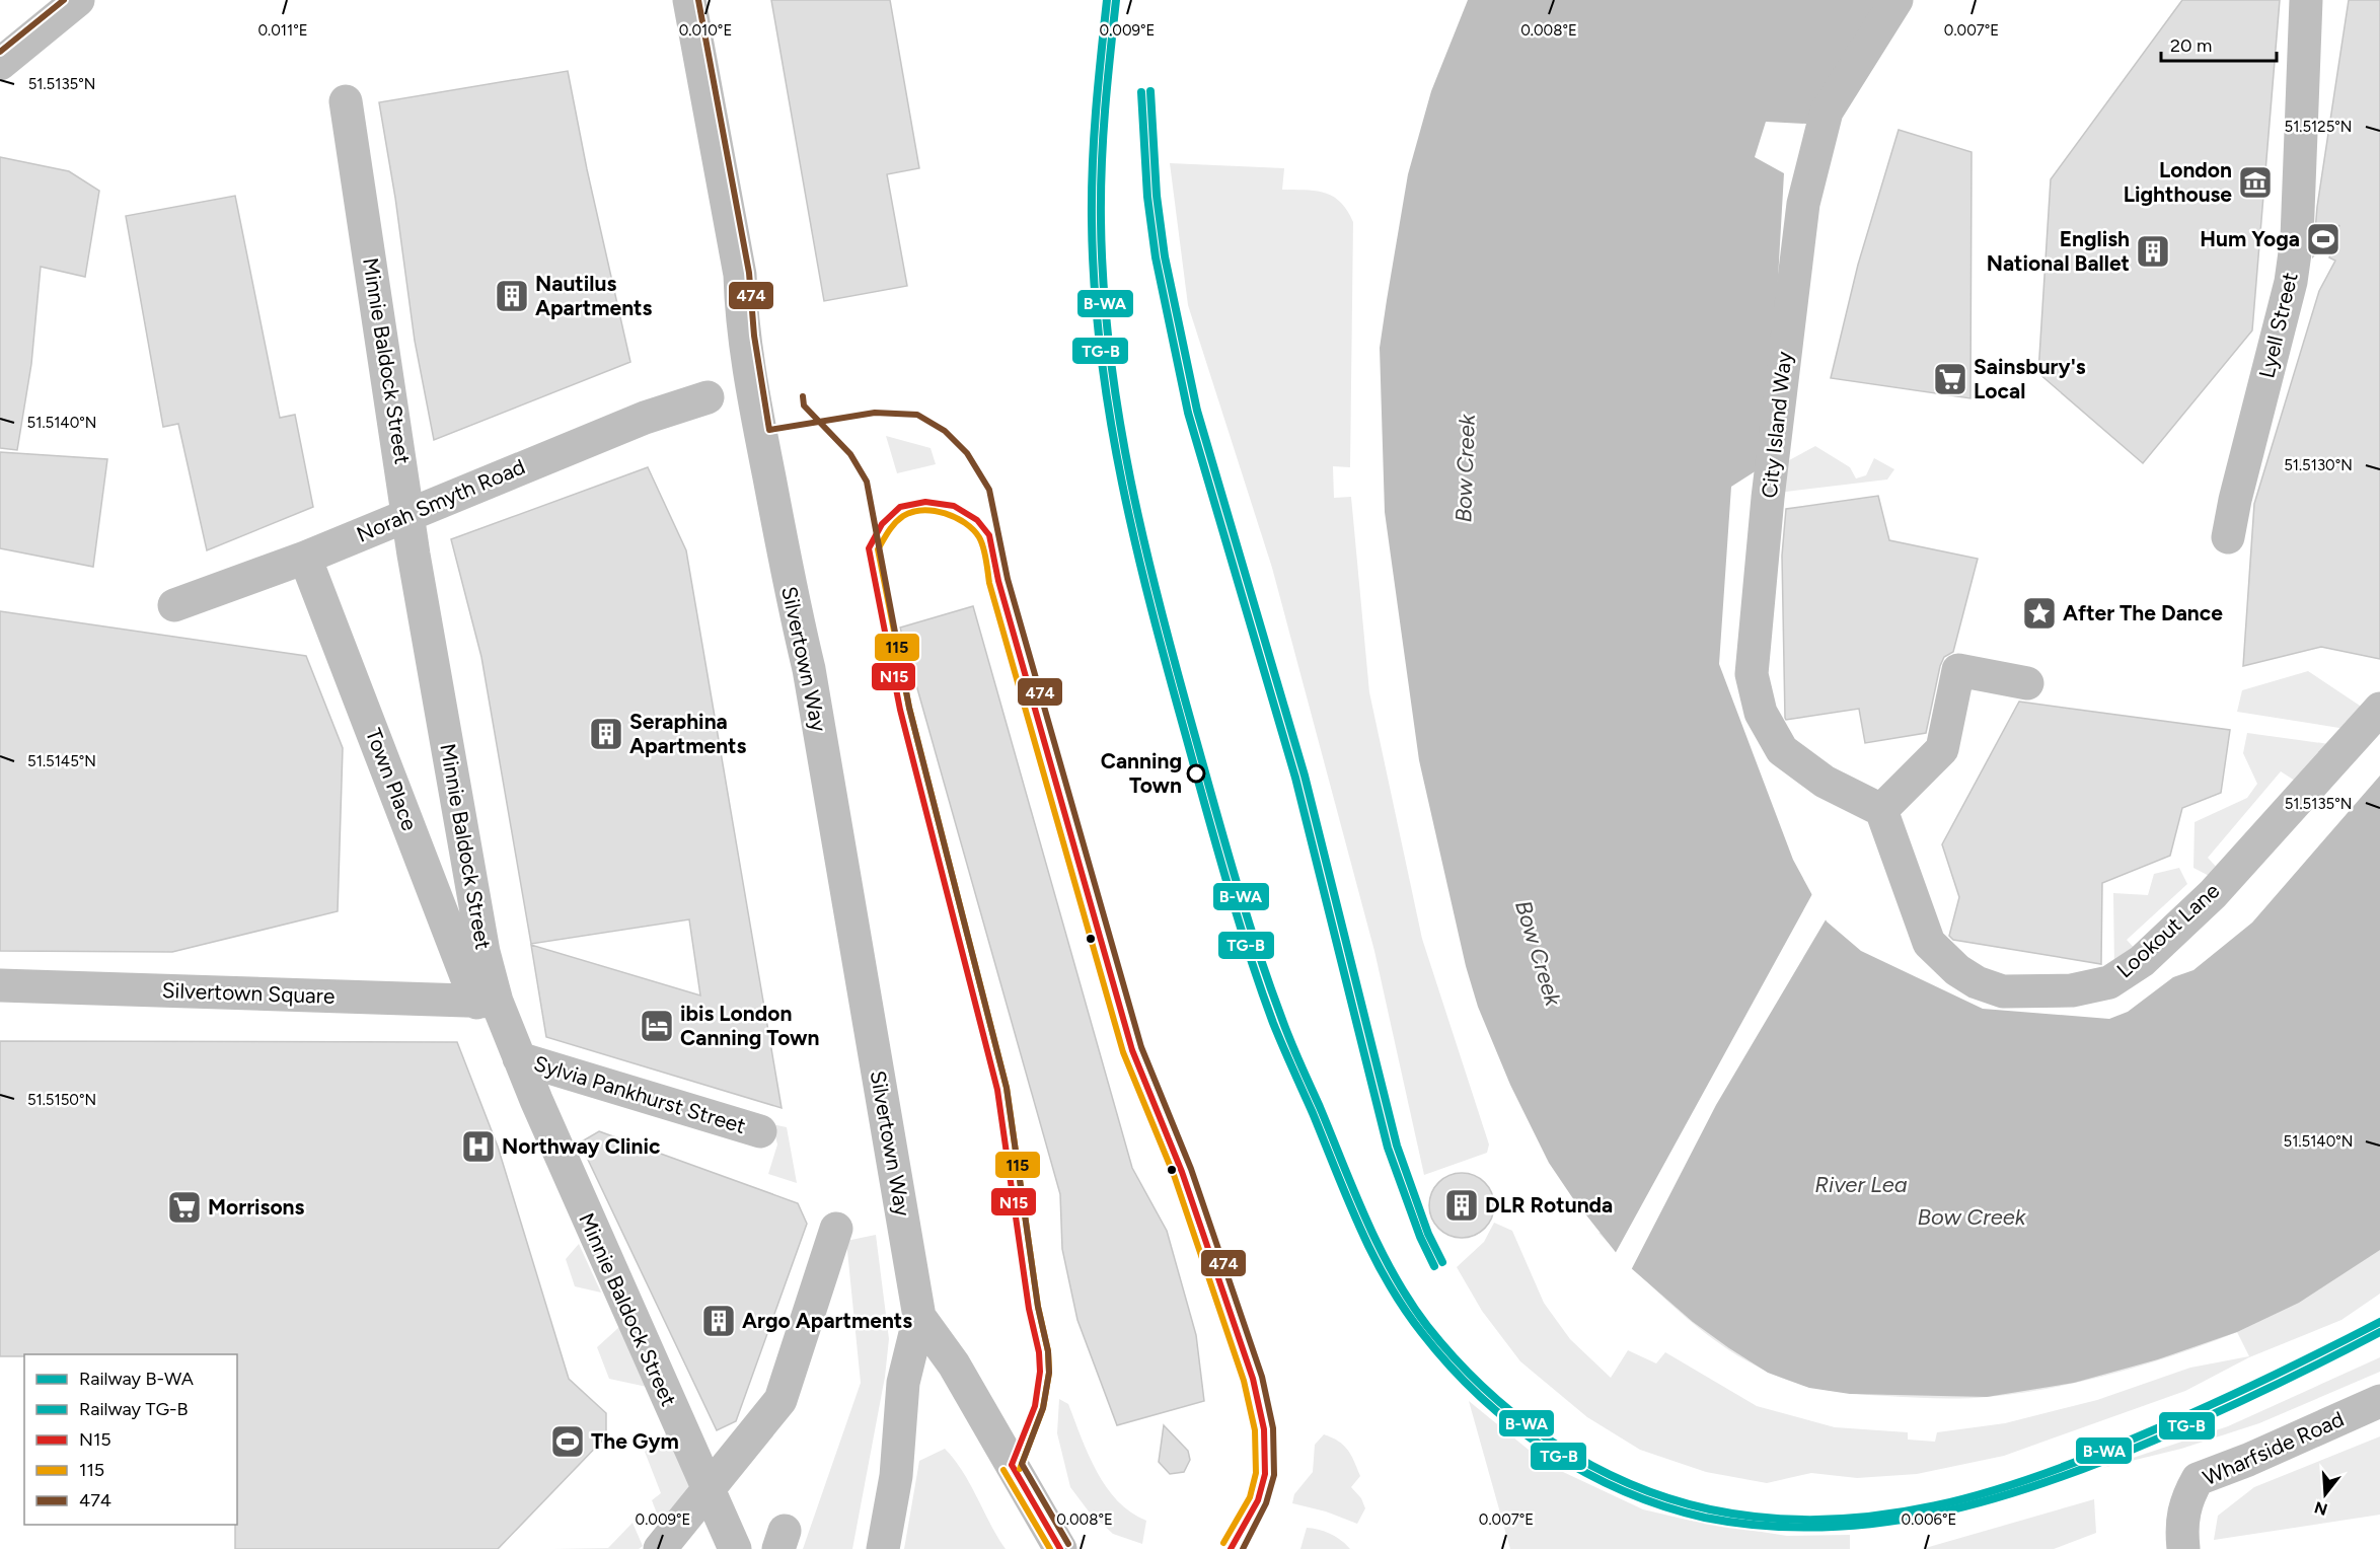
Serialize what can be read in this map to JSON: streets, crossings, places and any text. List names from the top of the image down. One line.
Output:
{"streets":{"street":["Lyell Street","Minnie Baldock Street","City Island Way","Norah Smyth Road","Silvertown Way","Town Place","Lookout Lane","Silvertown Square","Sylvia Pankhurst Street","Wharfside Road"]},"crossings":[["Minnie Baldock Street","Norah Smyth Road"],["Minnie Baldock Street","Town Place"],["Minnie Baldock Street","Silvertown Square"],["Minnie Baldock Street","Sylvia Pankhurst Street"],["City Island Way","Lookout Lane"],["Norah Smyth Road","Town Place"],["Town Place","Silvertown Square"]],"water":["Bow Creek","River Lea"],"places":{"museum":["London Lighthouse"],"sports":["Hum Yoga","The Gym"],"building":["English National Ballet","Nautilus Apartments","Seraphina Apartments","DLR Rotunda","Argo Apartments"],"supermarket":["Sainsbury's Local","Morrisons"],"place":["After The Dance"],"other":["Canning Town"],"hotel":["ibis London Canning Town"],"hospital":["Northway Clinic"]},"lines":["rail line B-WA","rail line TG-B","transit line 474","transit line N15","transit line 115"],"legend":["Railway B-WA","Railway TG-B","N15","115","474"],"scale_bar":"20 m","north":"bottom","coordinates":["0.011°E","0.010°E","0.009°E","0.008°E","0.007°E","51.5135°N","51.5125°N","51.5140°N","51.5130°N","51.5145°N","51.5150°N","0.006°E"]}
